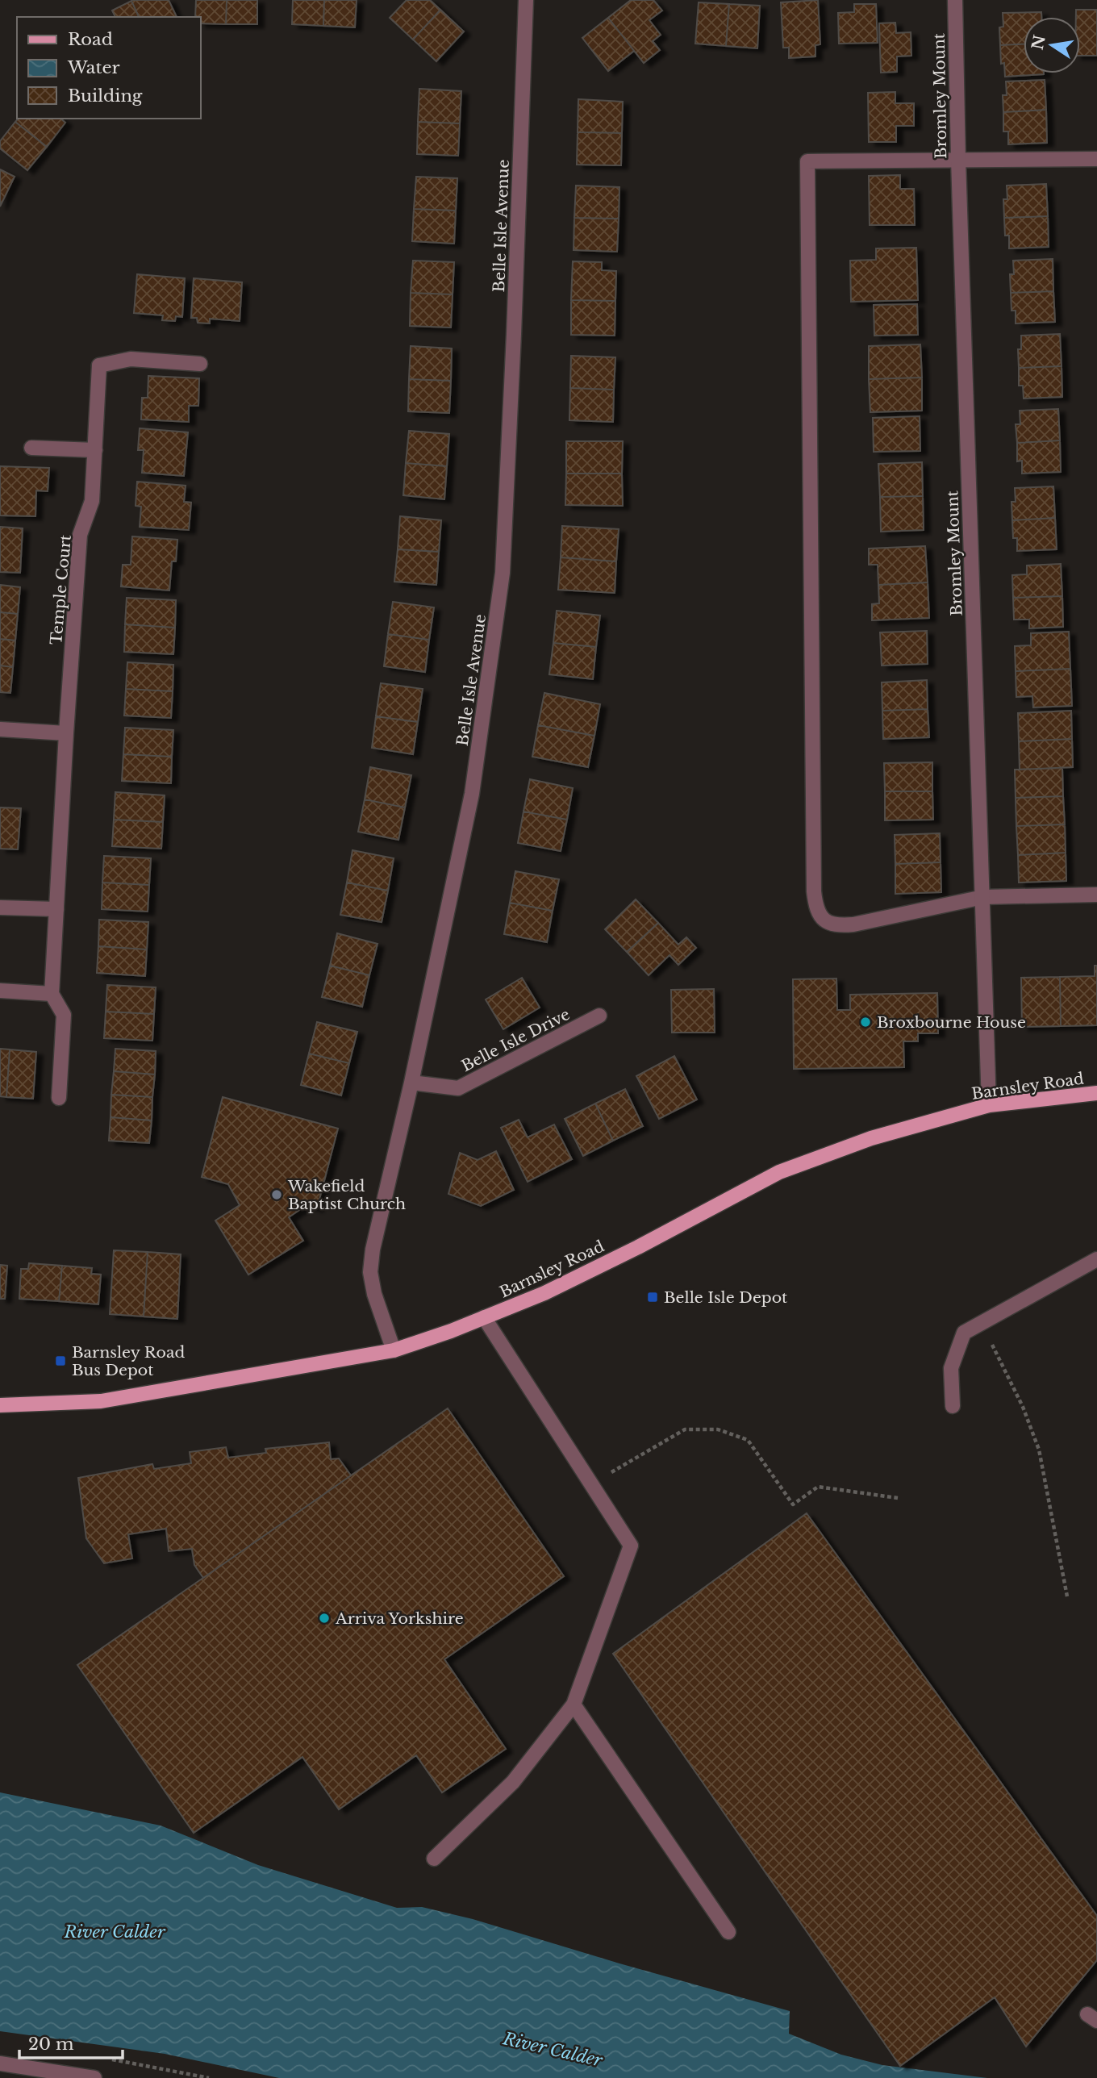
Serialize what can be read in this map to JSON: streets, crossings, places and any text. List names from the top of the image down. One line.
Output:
{"streets":{"main road":["Barnsley Road"],"street":["Bromley Mount","Belle Isle Avenue","Temple Court","Belle Isle Drive"]},"crossings":[["Bromley Mount","Barnsley Road"],["Belle Isle Avenue","Belle Isle Drive"],["Belle Isle Avenue","Barnsley Road"]],"water":["River Calder"],"places":{"other":["Broxbourne House","Wakefield Baptist Church","Arriva Yorkshire"],"transit":["Belle Isle Depot","Barnsley Road Bus Depot"]},"legend":["Road","Water","Building"],"scale_bar":"20 m","north":"left"}
